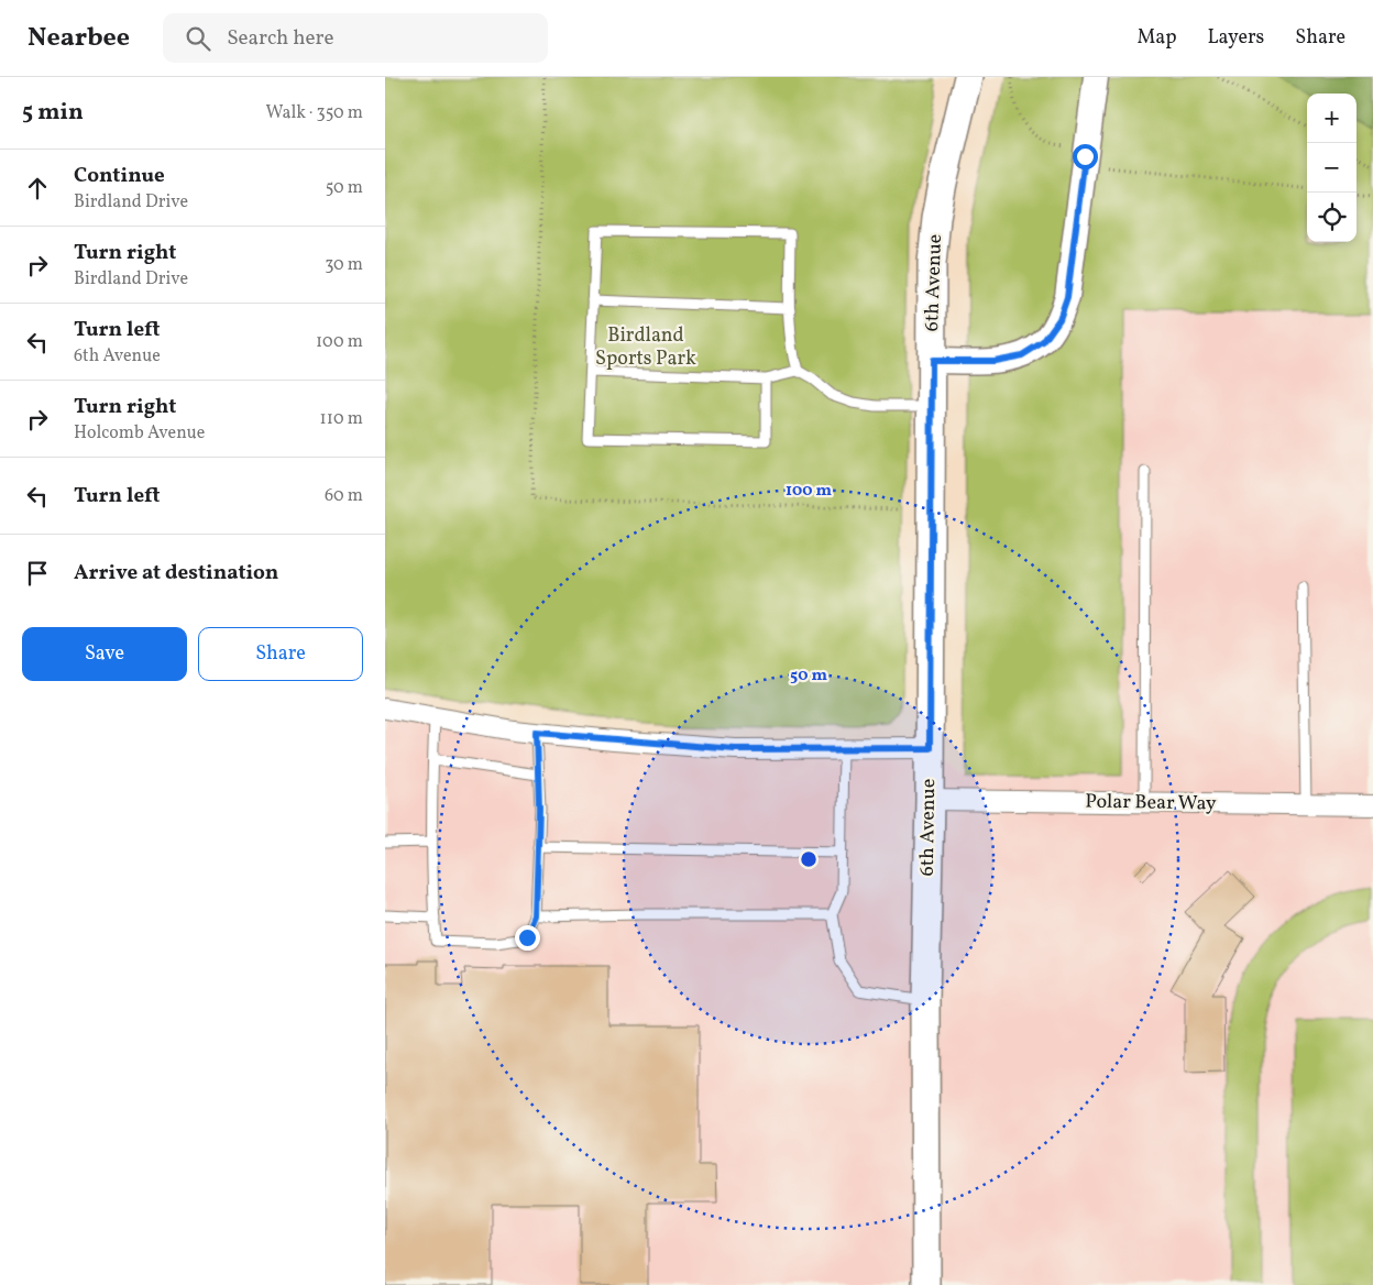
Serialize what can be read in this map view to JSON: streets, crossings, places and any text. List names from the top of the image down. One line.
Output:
{"streets":{"main road":["6th Avenue"],"street":["Polar Bear Way"]},"crossings":[["6th Avenue","Polar Bear Way"]],"parks":["Birdland Sports Park"],"page":{"header":"Nearbee","search":"Search here","nav":["Map","Layers","Share"],"heading":["5 min","Walk · 350 m"],"map_buttons":["+","−"],"list":[["Continue","Birdland Drive","50 m"],["Turn right","Birdland Drive","30 m"],["Turn left","6th Avenue","100 m"],["Turn right","Holcomb Avenue","110 m"],["Turn left","60 m"],"Arrive at destination"],"buttons":["Save","Share"]},"rings":["100 m","50 m"]}
